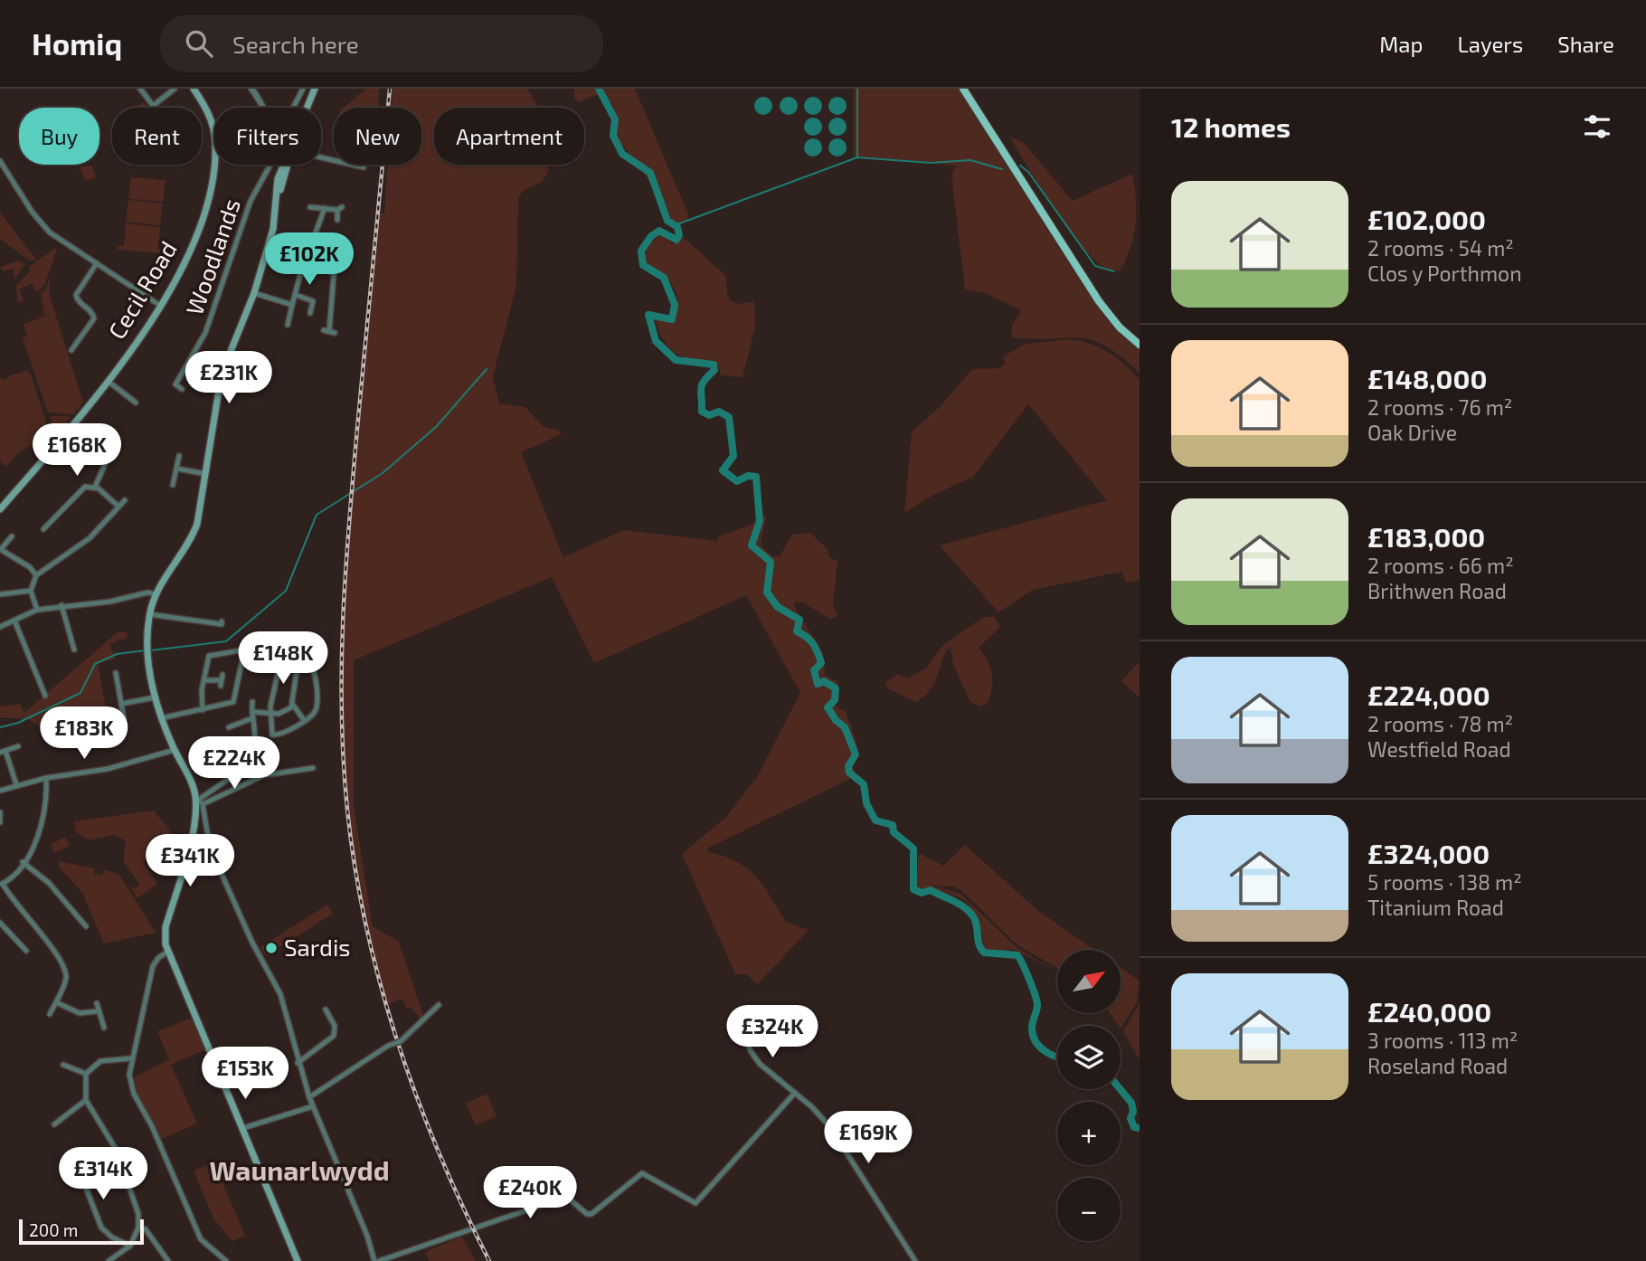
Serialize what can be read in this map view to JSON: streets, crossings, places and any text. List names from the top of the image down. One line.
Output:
{"streets":{"main road":["Cecil Road"],"street":["Woodlands"]},"districts":["Waunarlwydd"],"places":["Sardis"],"scale_bar":"200 m","north":"top right","page":{"header":"Homiq","search":"Search here","nav":["Map","Layers","Share"],"heading":"12 homes","chip":["Buy","Rent","Filters","New","Apartment"],"list":[{"name":"£102,000","note":"2 rooms · 54 m² · Clos y Porthmon"},{"name":"£148,000","note":"2 rooms · 76 m² · Oak Drive"},{"name":"£183,000","note":"2 rooms · 66 m² · Brithwen Road"},{"name":"£224,000","note":"2 rooms · 78 m² · Westfield Road"},{"name":"£324,000","note":"5 rooms · 138 m² · Titanium Road"},{"name":"£240,000","note":"3 rooms · 113 m² · Roseland Road"}],"price":["£102K","£231K","£168K","£148K","£183K","£224K","£341K","£324K","£153K","£169K","£314K","£240K"],"map_buttons":["+","−"],"scale":"200 m"}}
